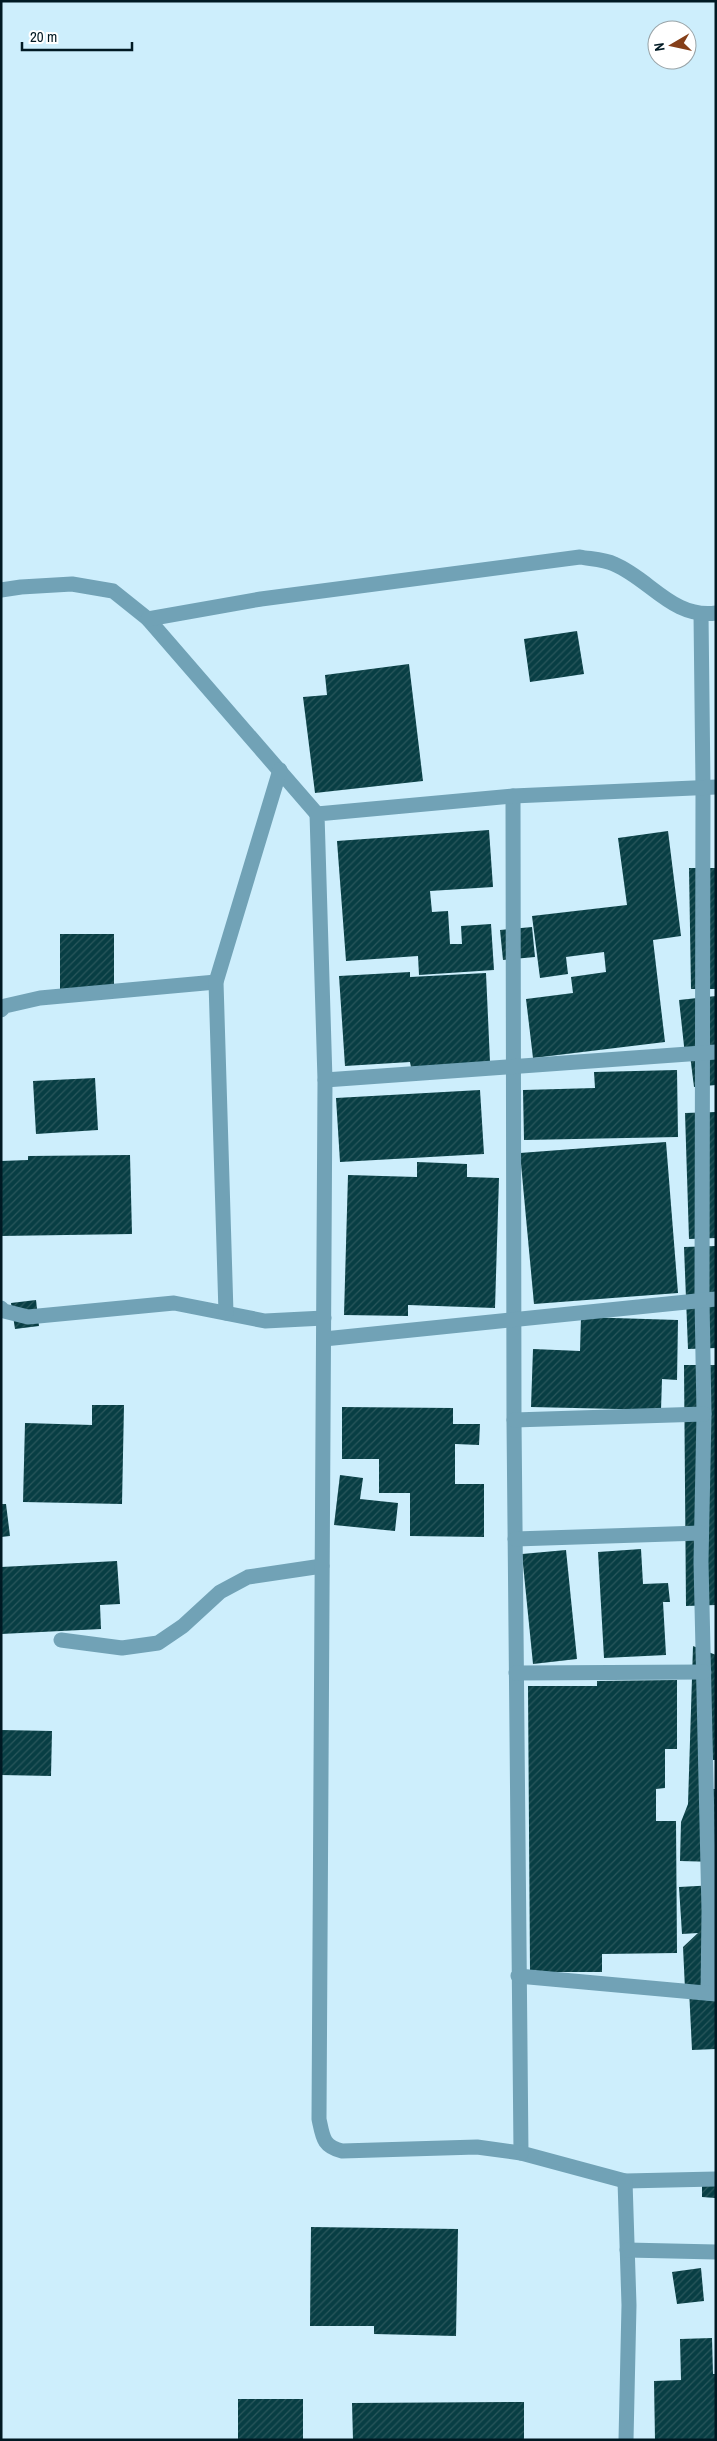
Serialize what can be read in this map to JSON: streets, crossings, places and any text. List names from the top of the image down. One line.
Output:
{"scale_bar":"20 m","north":"left"}
